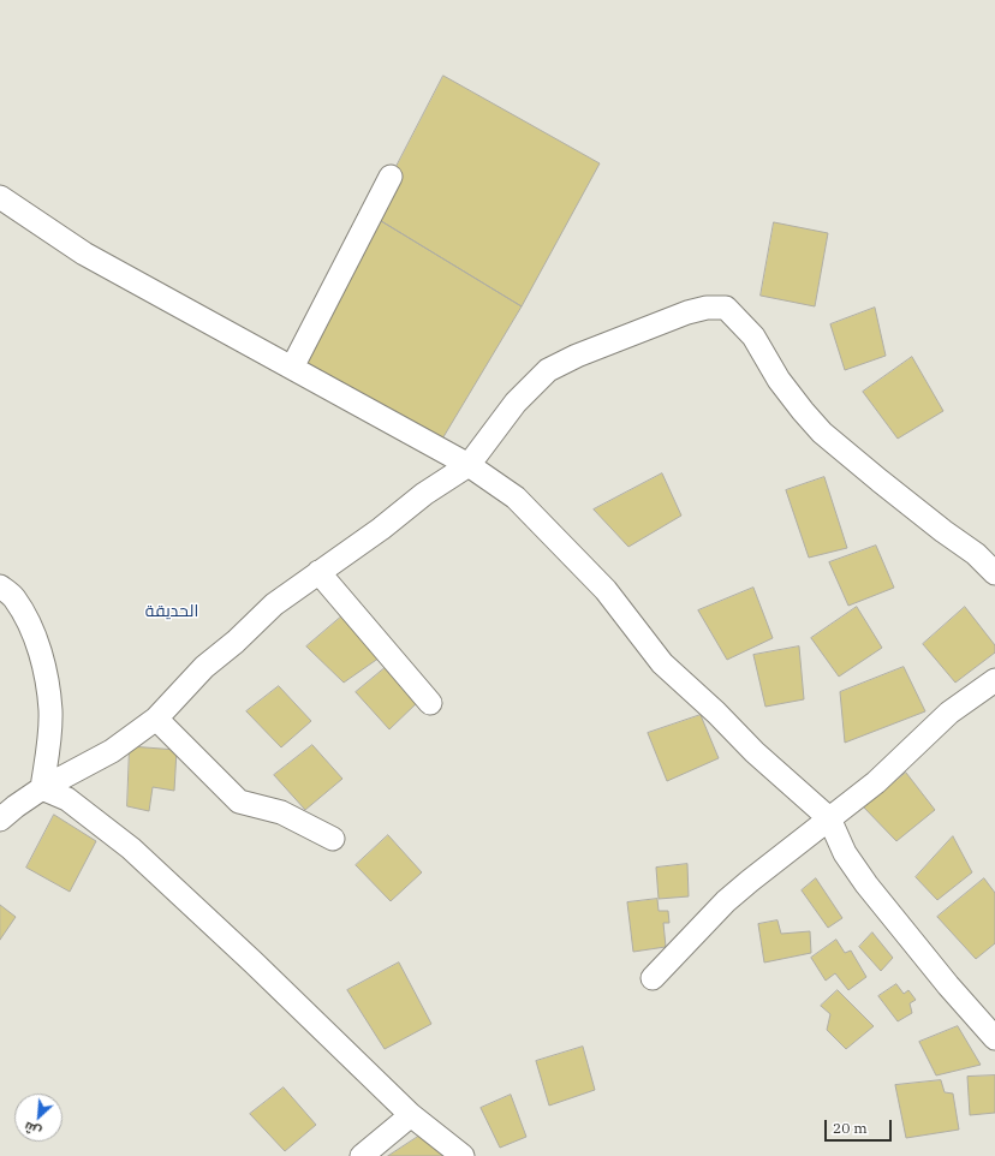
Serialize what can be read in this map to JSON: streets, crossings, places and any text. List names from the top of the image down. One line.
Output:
{"districts":["الحديقة"],"scale_bar":"20 m","north":"bottom left"}
